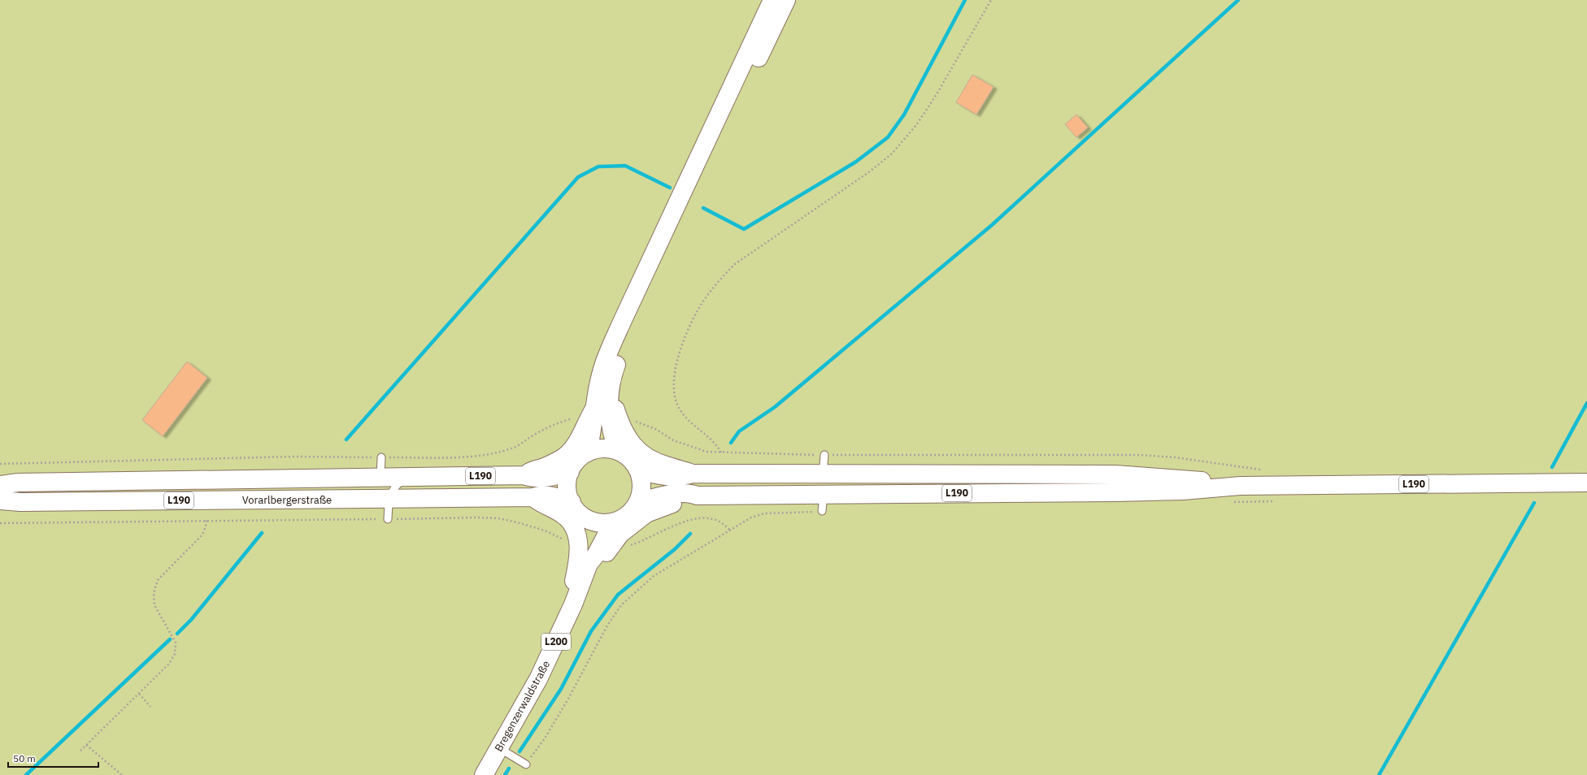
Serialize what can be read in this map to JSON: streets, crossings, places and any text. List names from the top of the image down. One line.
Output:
{"streets":{"main road":["L190","Vorarlbergerstraße","L200","Bregenzerwaldstraße"]},"crossings":[["L190","Vorarlbergerstraße"],["L190","Bregenzerwaldstraße"],["Vorarlbergerstraße","Bregenzerwaldstraße"]],"scale_bar":"50 m"}
